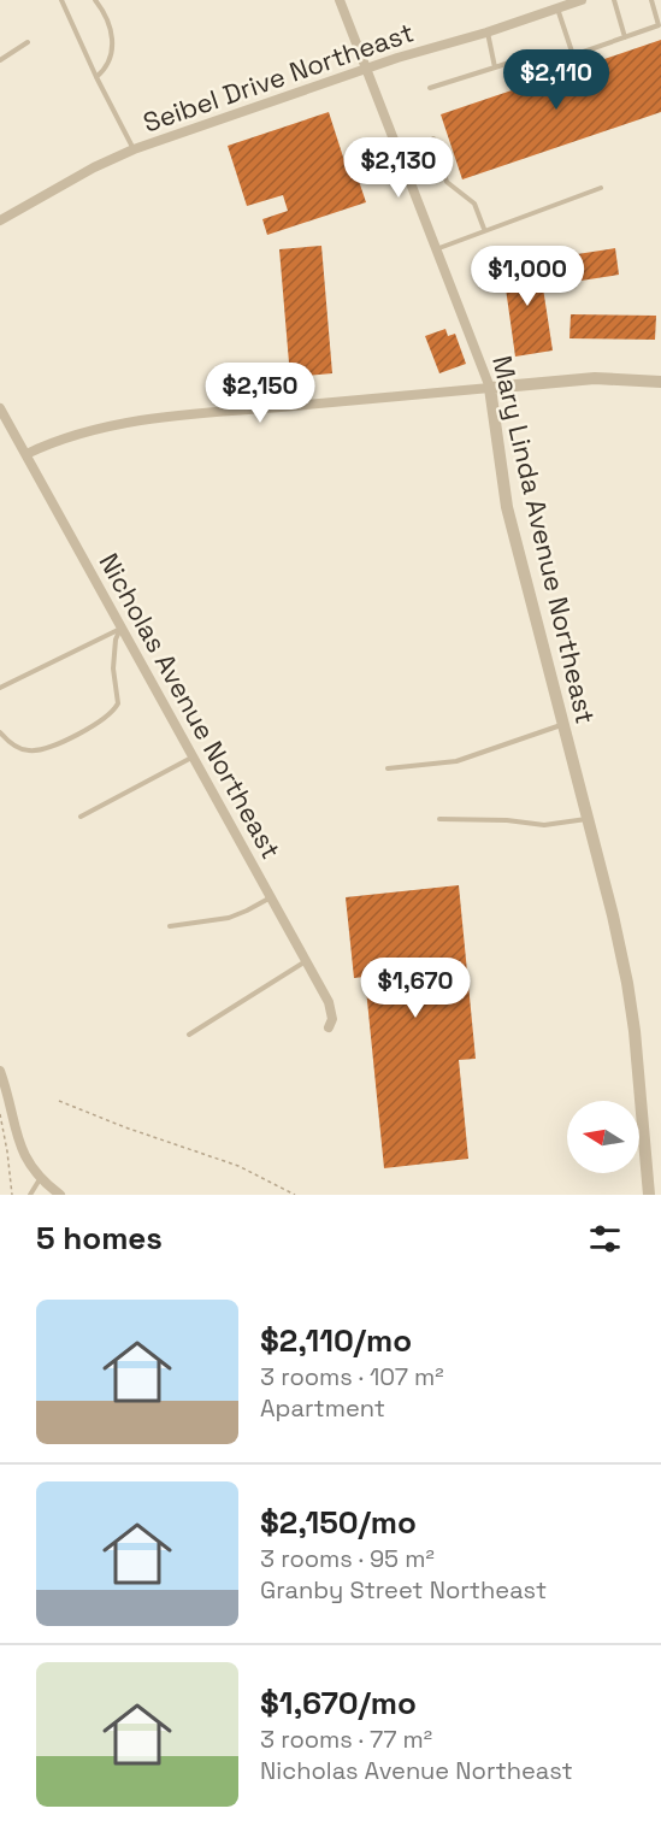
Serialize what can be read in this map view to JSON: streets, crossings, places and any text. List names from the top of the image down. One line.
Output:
{"streets":{"street":["Seibel Drive Northeast","Mary Linda Avenue Northeast","Nicholas Avenue Northeast"]},"crossings":[["Seibel Drive Northeast","Mary Linda Avenue Northeast"]],"north":"left","page":{"price":["$2,110","$2,130","$1,000","$2,150","$1,670"],"heading":"5 homes","list":[{"name":"$2,110/mo","note":"3 rooms · 107 m² · Apartment"},{"name":"$2,150/mo","note":"3 rooms · 95 m² · Granby Street Northeast"},{"name":"$1,670/mo","note":"3 rooms · 77 m² · Nicholas Avenue Northeast"}]}}
